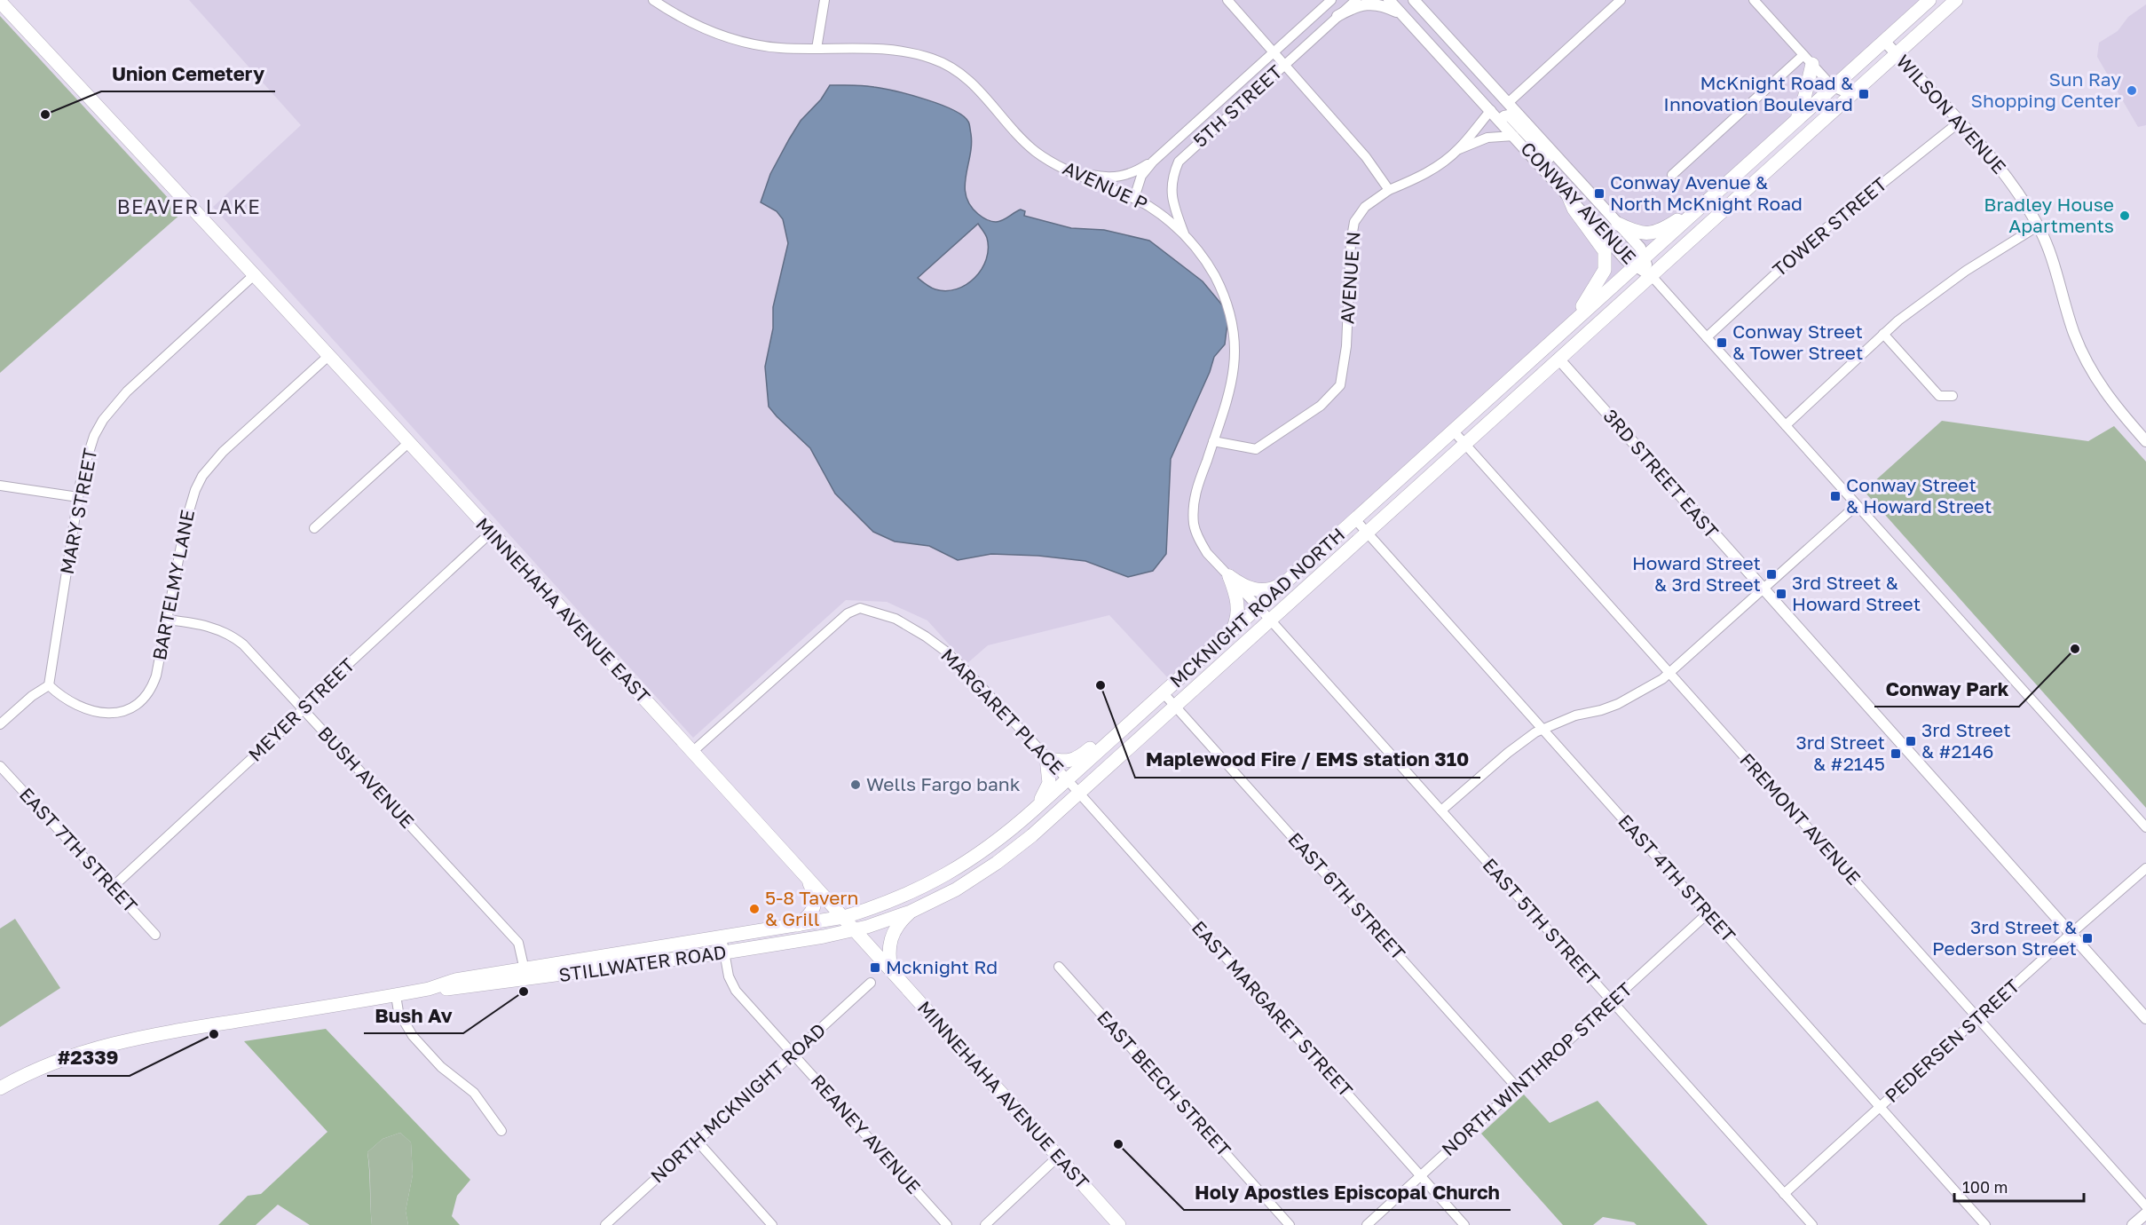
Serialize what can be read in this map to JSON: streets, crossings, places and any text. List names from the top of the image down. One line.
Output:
{"streets":{"main road":["MCKNIGHT ROAD NORTH","MINNEHAHA AVENUE EAST","STILLWATER ROAD"],"street":["5TH STREET","WILSON AVENUE","AVENUE P","CONWAY AVENUE","TOWER STREET","AVENUE N","3RD STREET EAST","MARY STREET","BARTELMY LANE","MEYER STREET","MARGARET PLACE","BUSH AVENUE","FREMONT AVENUE","EAST 7TH STREET","EAST 4TH STREET","EAST 6TH STREET","EAST 5TH STREET","EAST MARGARET STREET","PEDERSEN STREET","NORTH WINTHROP STREET","EAST BEECH STREET","NORTH MCKNIGHT ROAD","REANEY AVENUE"]},"crossings":[["5TH STREET","AVENUE P"],["WILSON AVENUE","TOWER STREET"],["AVENUE P","AVENUE N"],["AVENUE P","MCKNIGHT ROAD NORTH"],["AVENUE P","EAST 5TH STREET"],["CONWAY AVENUE","MCKNIGHT ROAD NORTH"],["3RD STREET EAST","MCKNIGHT ROAD NORTH"],["3RD STREET EAST","PEDERSEN STREET"],["MARY STREET","BARTELMY LANE"],["MARY STREET","MINNEHAHA AVENUE EAST"],["BARTELMY LANE","MINNEHAHA AVENUE EAST"],["BARTELMY LANE","BUSH AVENUE"],["MCKNIGHT ROAD NORTH","MINNEHAHA AVENUE EAST"],["MCKNIGHT ROAD NORTH","MARGARET PLACE"],["MCKNIGHT ROAD NORTH","FREMONT AVENUE"],["MCKNIGHT ROAD NORTH","EAST 4TH STREET"],["MCKNIGHT ROAD NORTH","EAST 6TH STREET"],["MCKNIGHT ROAD NORTH","EAST 5TH STREET"],["MCKNIGHT ROAD NORTH","STILLWATER ROAD"],["MCKNIGHT ROAD NORTH","EAST MARGARET STREET"],["MINNEHAHA AVENUE EAST","MEYER STREET"],["MINNEHAHA AVENUE EAST","MARGARET PLACE"],["MINNEHAHA AVENUE EAST","STILLWATER ROAD"],["MEYER STREET","BUSH AVENUE"],["MEYER STREET","EAST 7TH STREET"],["MARGARET PLACE","EAST MARGARET STREET"],["BUSH AVENUE","STILLWATER ROAD"],["FREMONT AVENUE","PEDERSEN STREET"],["EAST 4TH STREET","PEDERSEN STREET"],["EAST 4TH STREET","NORTH WINTHROP STREET"],["EAST 6TH STREET","NORTH WINTHROP STREET"],["EAST 5TH STREET","PEDERSEN STREET"],["EAST 5TH STREET","NORTH WINTHROP STREET"],["STILLWATER ROAD","REANEY AVENUE"],["EAST MARGARET STREET","NORTH WINTHROP STREET"],["NORTH MCKNIGHT ROAD","REANEY AVENUE"]],"districts":["BEAVER LAKE"],"places":{"other":["Sun Ray Shopping Center","Union Cemetery","Bradley House Apartments","Conway Park","Maplewood Fire / EMS station 310","Wells Fargo bank","5-8 Tavern & Grill","Bush Av","#2339","Holy Apostles Episcopal Church"],"transit":["McKnight Road & Innovation Boulevard","Conway Avenue & North McKnight Road","Conway Street & Tower Street","Conway Street & Howard Street","Howard Street & 3rd Street","3rd Street & Howard Street","3rd Street & #2146","3rd Street & #2145","3rd Street & Pederson Street","Mcknight Rd"]},"scale_bar":"100 m"}
